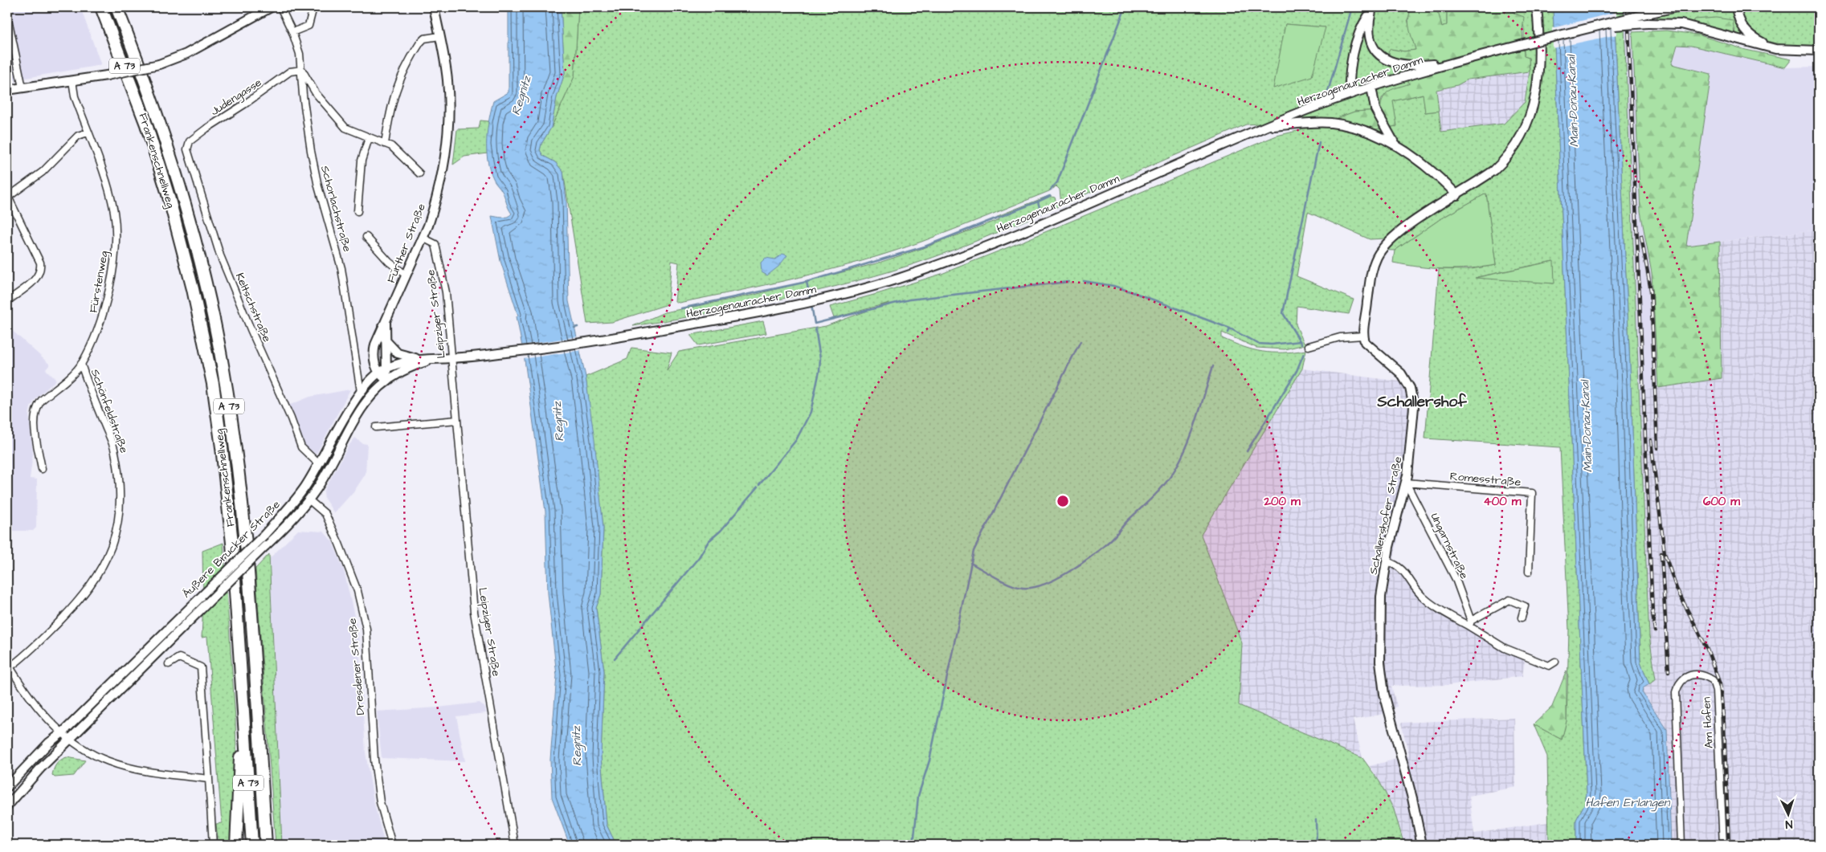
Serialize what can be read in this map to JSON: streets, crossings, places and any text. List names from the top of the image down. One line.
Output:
{"streets":{"highway":["A 73","Frankenschnellweg"],"main road":["Herzogenauracher Damm","Fürther Straße","Schallershofer Straße","Äußere Brucker Straße"],"street":["Judengasse","Schorlachstraße","Fürstenweg","Keltschstraße","Leipziger Straße","Schönfeldstraße","Romesstraße","Ungarnstraße","Dresdener Straße","Am Hafen"]},"crossings":[["Herzogenauracher Damm","Fürther Straße"],["Herzogenauracher Damm","Leipziger Straße"],["Herzogenauracher Damm","Äußere Brucker Straße"],["Judengasse","Schorlachstraße"],["Judengasse","Keltschstraße"],["Schorlachstraße","Äußere Brucker Straße"],["Fürther Straße","Leipziger Straße"],["Fürther Straße","Äußere Brucker Straße"],["Fürstenweg","Schönfeldstraße"],["Keltschstraße","Äußere Brucker Straße"],["Romesstraße","Schallershofer Straße"],["Romesstraße","Ungarnstraße"],["Schallershofer Straße","Ungarnstraße"],["Äußere Brucker Straße","Dresdener Straße"]],"districts":["Schallershof"],"water":["Regnitz","Main-Donau-Kanal","Hafen Erlangen"],"north":"bottom","rings":["200 m","400 m","600 m"]}
